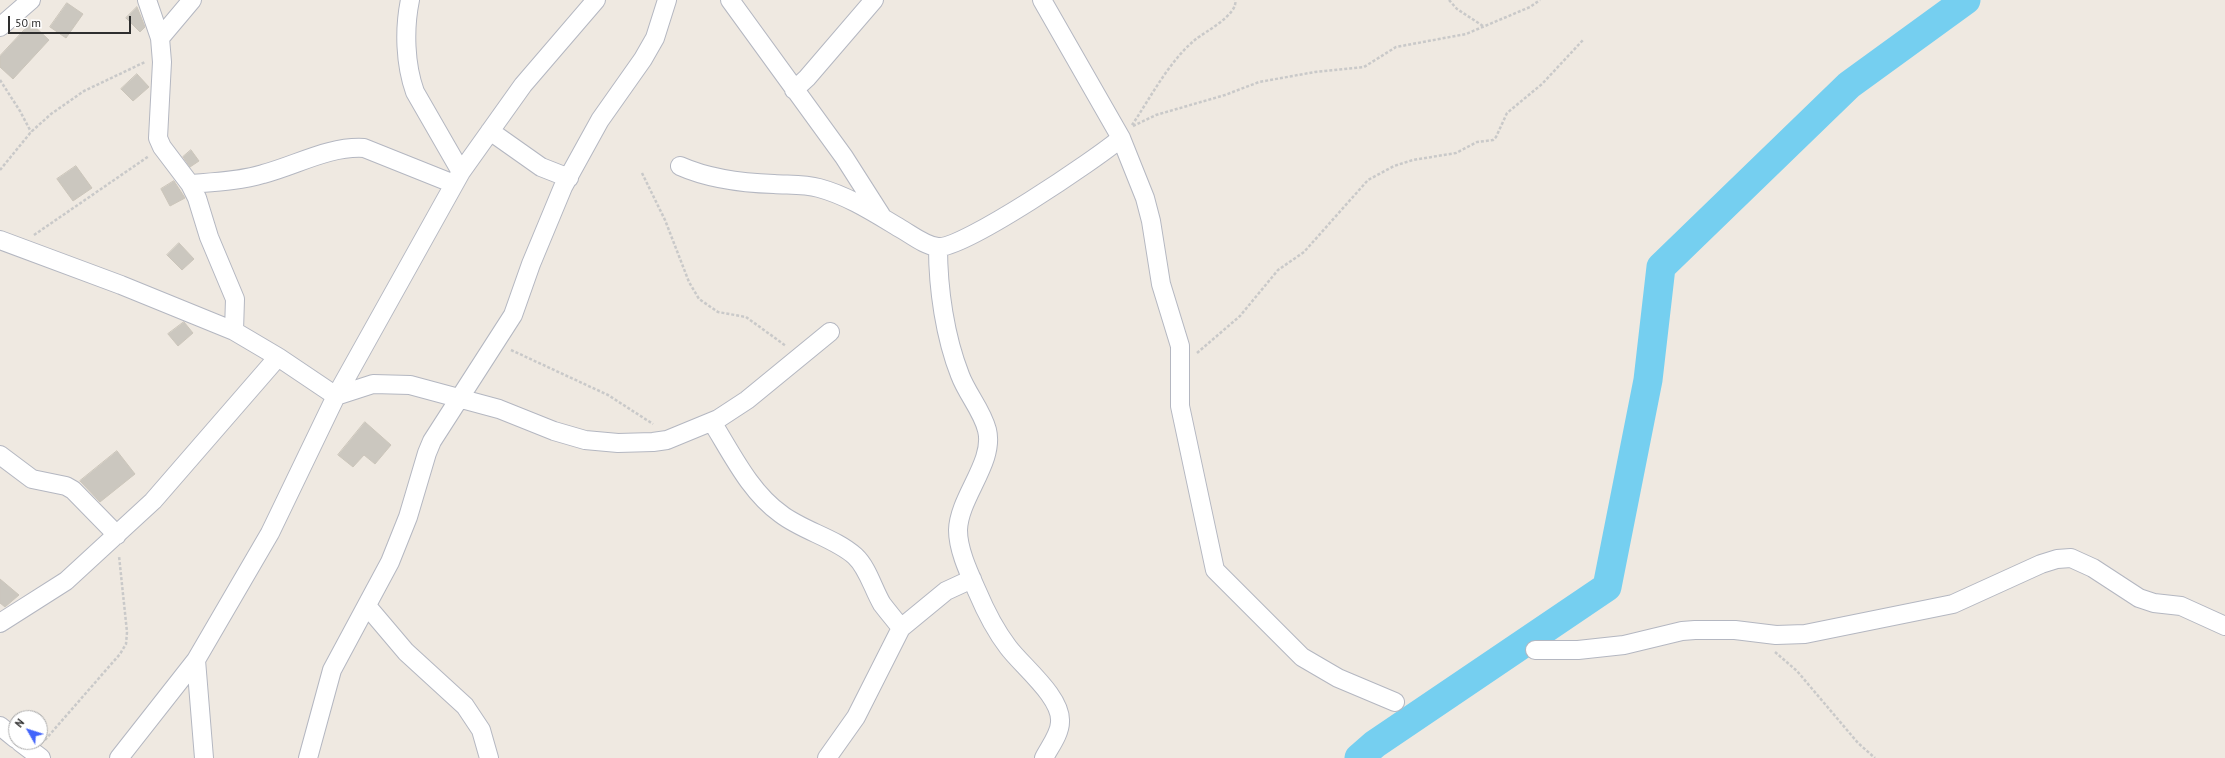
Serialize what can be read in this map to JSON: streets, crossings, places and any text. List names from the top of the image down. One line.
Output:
{"scale_bar":"50 m","north":"top left"}
